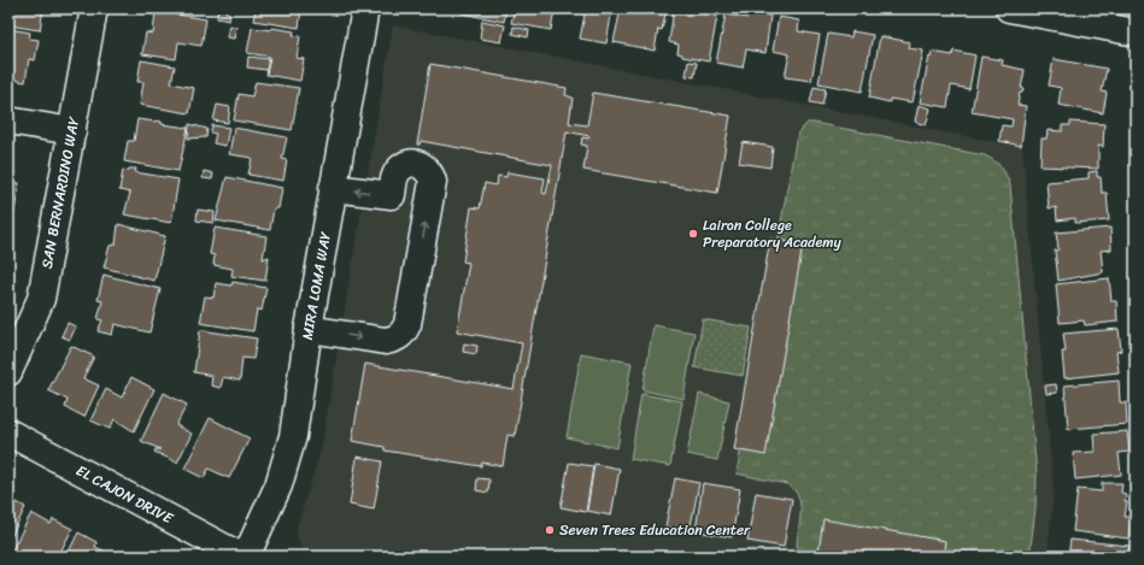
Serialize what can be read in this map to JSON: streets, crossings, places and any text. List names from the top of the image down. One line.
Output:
{"streets":{"street":["SAN BERNARDINO WAY","MIRA LOMA WAY","EL CAJON DRIVE"]},"places":["Lairon College Preparatory Academy","Seven Trees Education Center"]}
